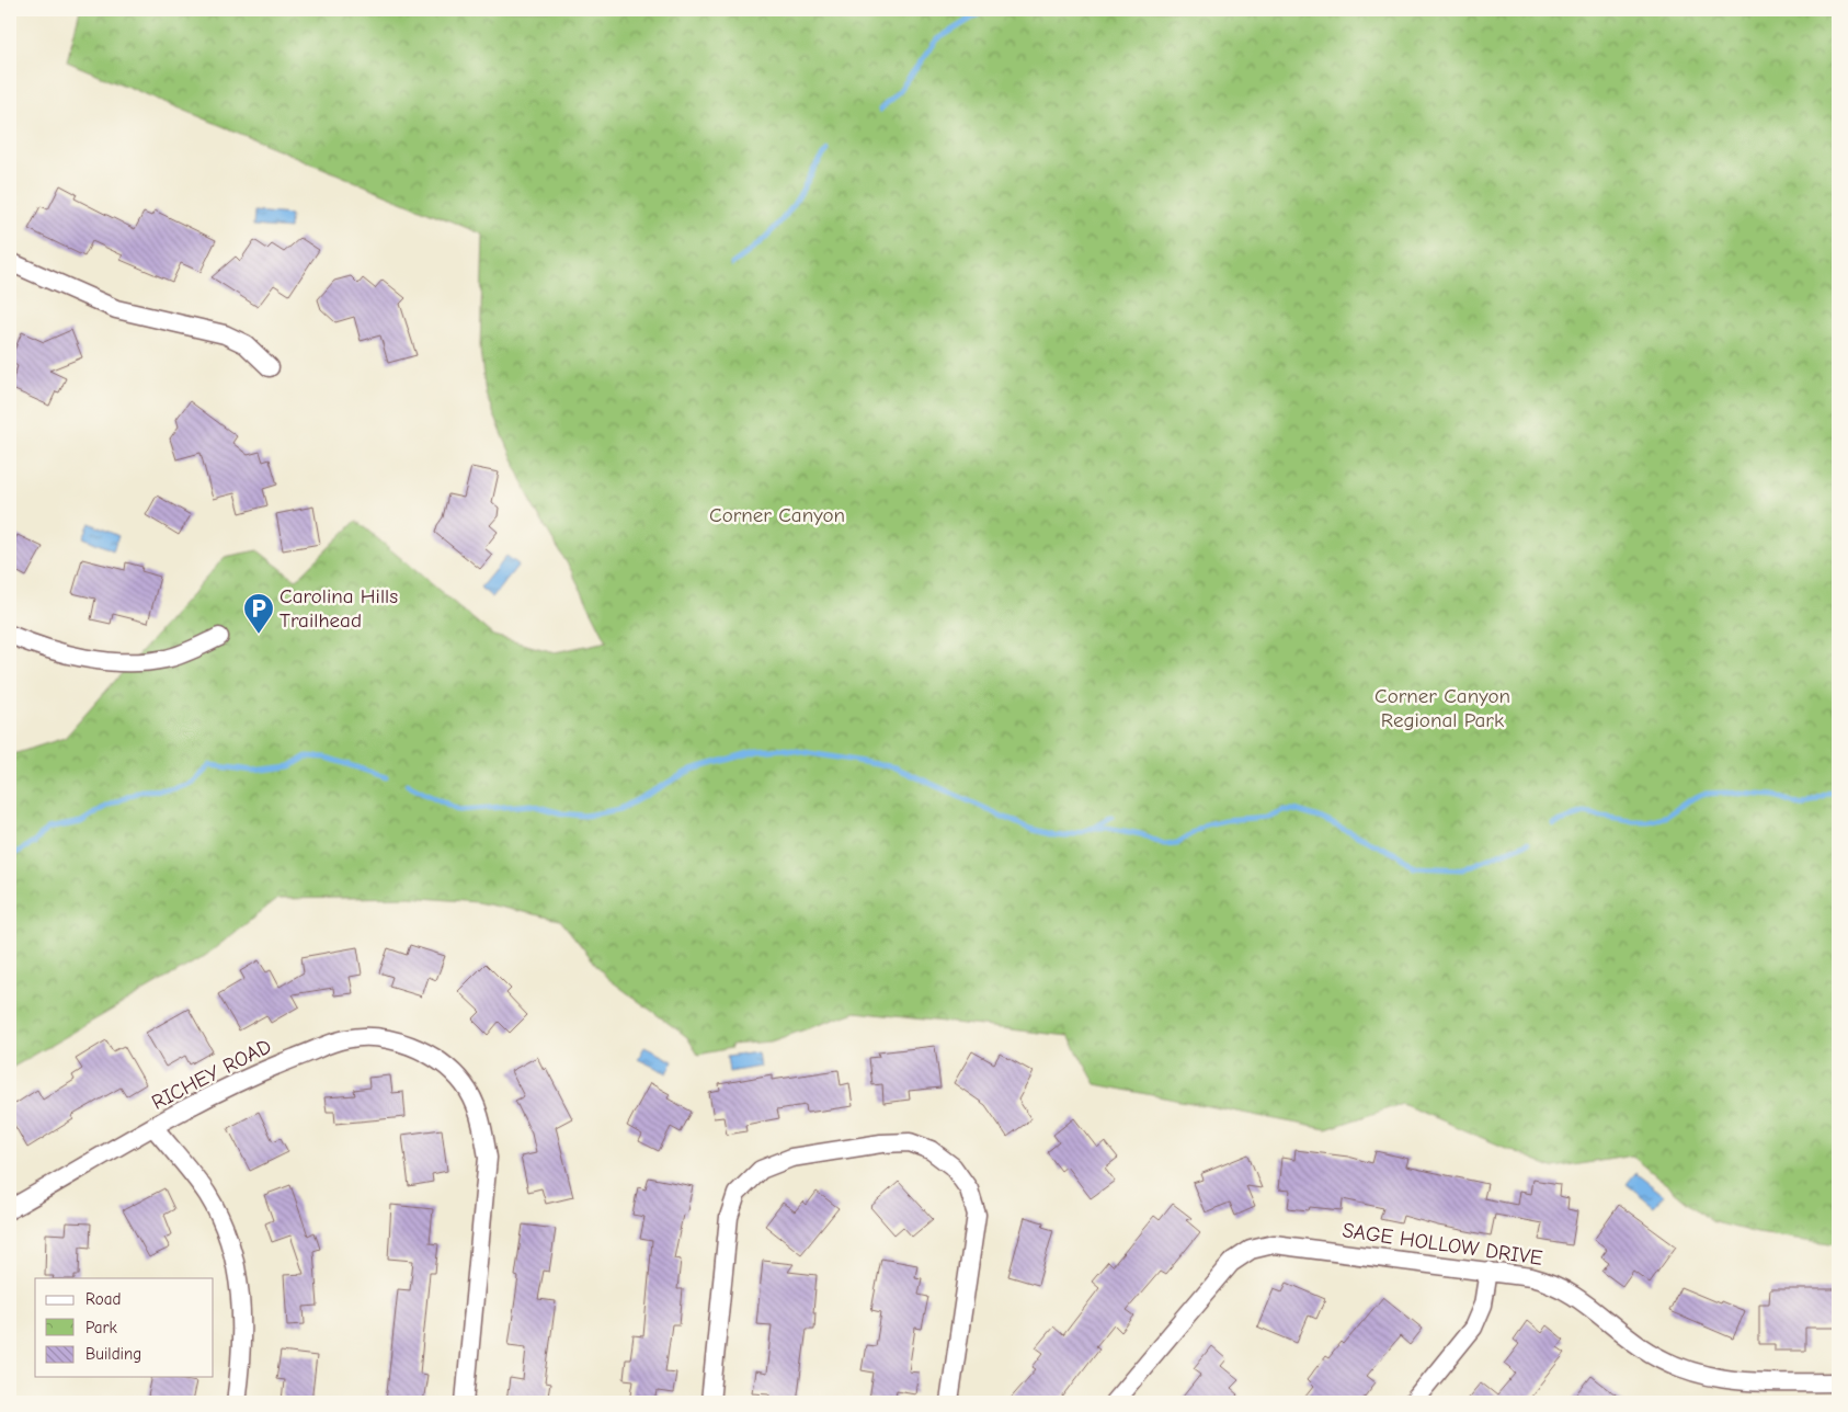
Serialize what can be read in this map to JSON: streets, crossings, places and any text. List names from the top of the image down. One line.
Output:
{"streets":{"street":["RICHEY ROAD","SAGE HOLLOW DRIVE"]},"parks":["Corner Canyon","Corner Canyon Regional Park"],"places":{"parking":["Carolina Hills Trailhead"]},"legend":["Road","Park","Building"]}
